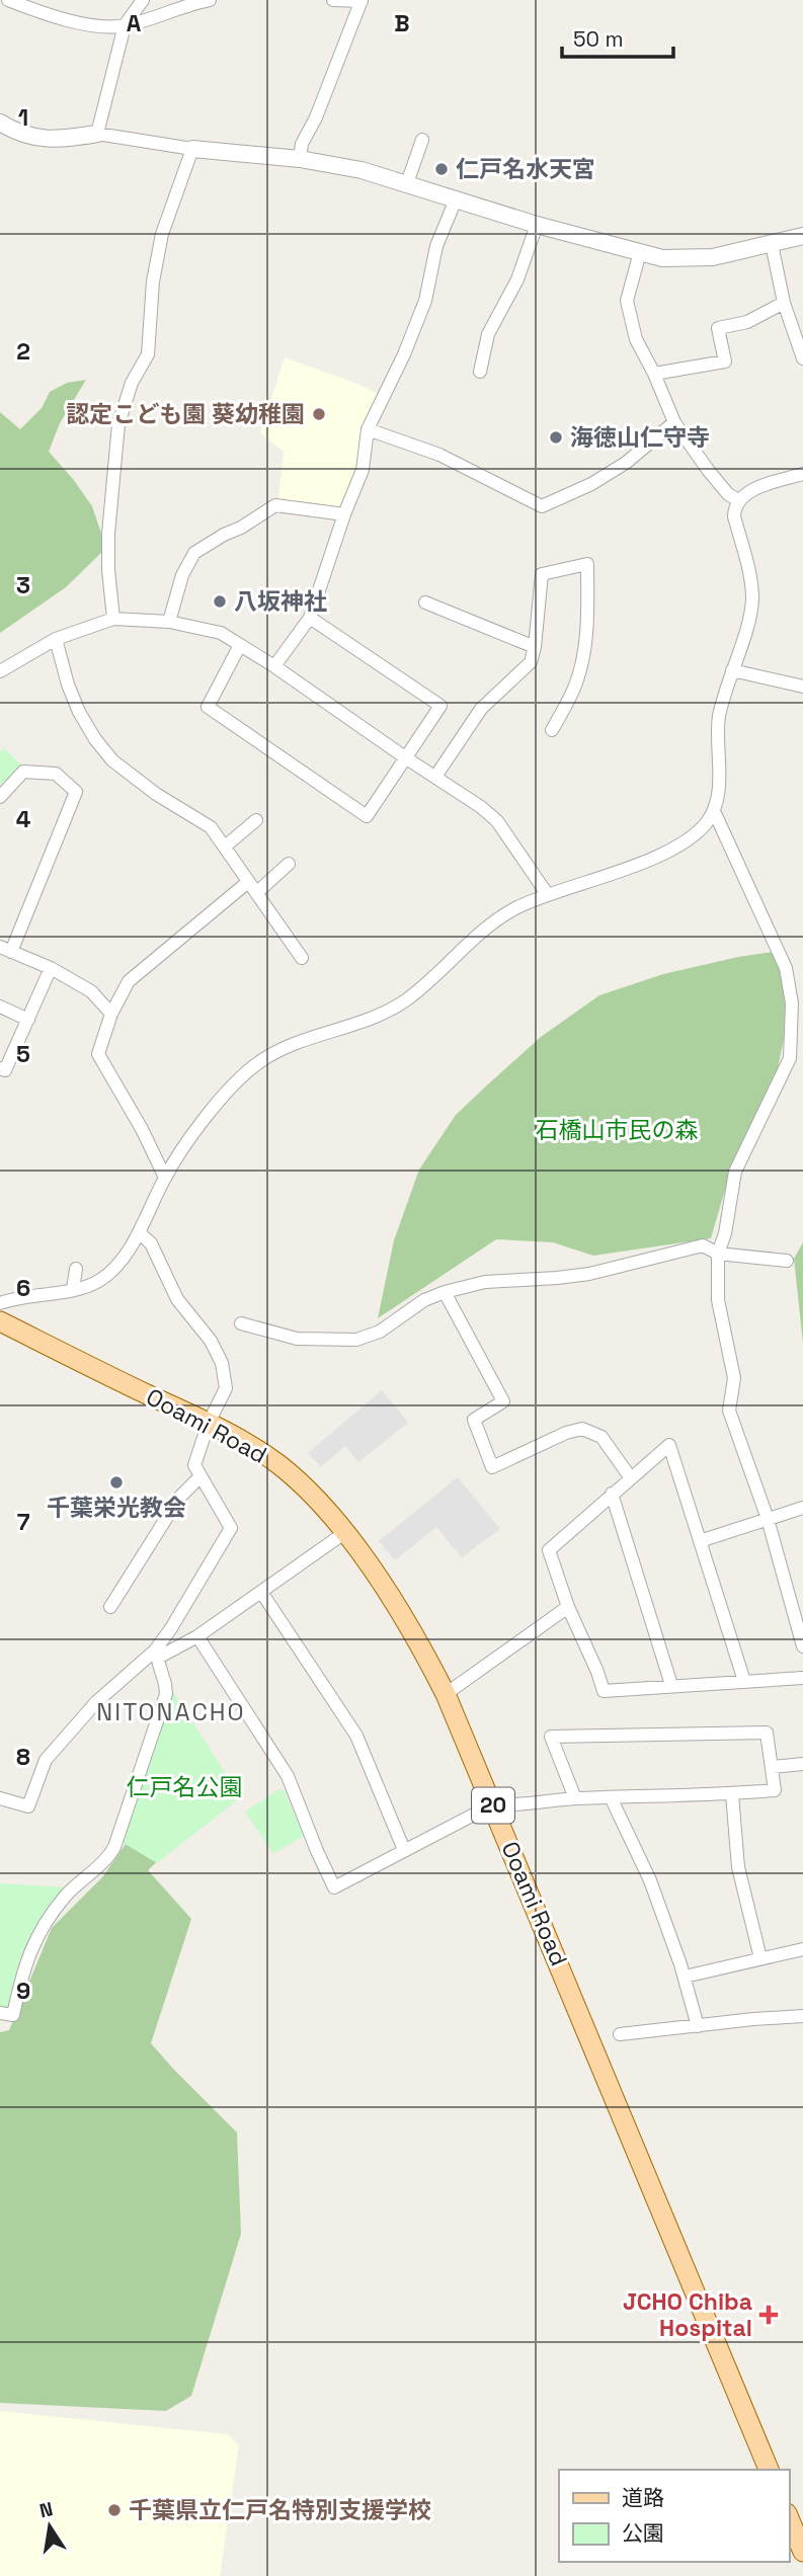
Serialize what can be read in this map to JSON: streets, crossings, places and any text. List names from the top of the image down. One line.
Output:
{"streets":{"main road":["Ooami Road","20"]},"districts":["NITONACHO"],"parks":["石橋山市民の森","仁戸名公園"],"places":{"other":["仁戸名水天宮","認定こども園 葵幼稚園","海徳山仁守寺","八坂神社","千葉栄光教会","千葉県立仁戸名特別支援学校"],"health":["JCHO Chiba Hospital"]},"legend":["道路","公園"],"scale_bar":"50 m","north":"top","grid":{"columns":["A","B"],"rows":["1","2","3","4","5","6","7","8","9"]}}
